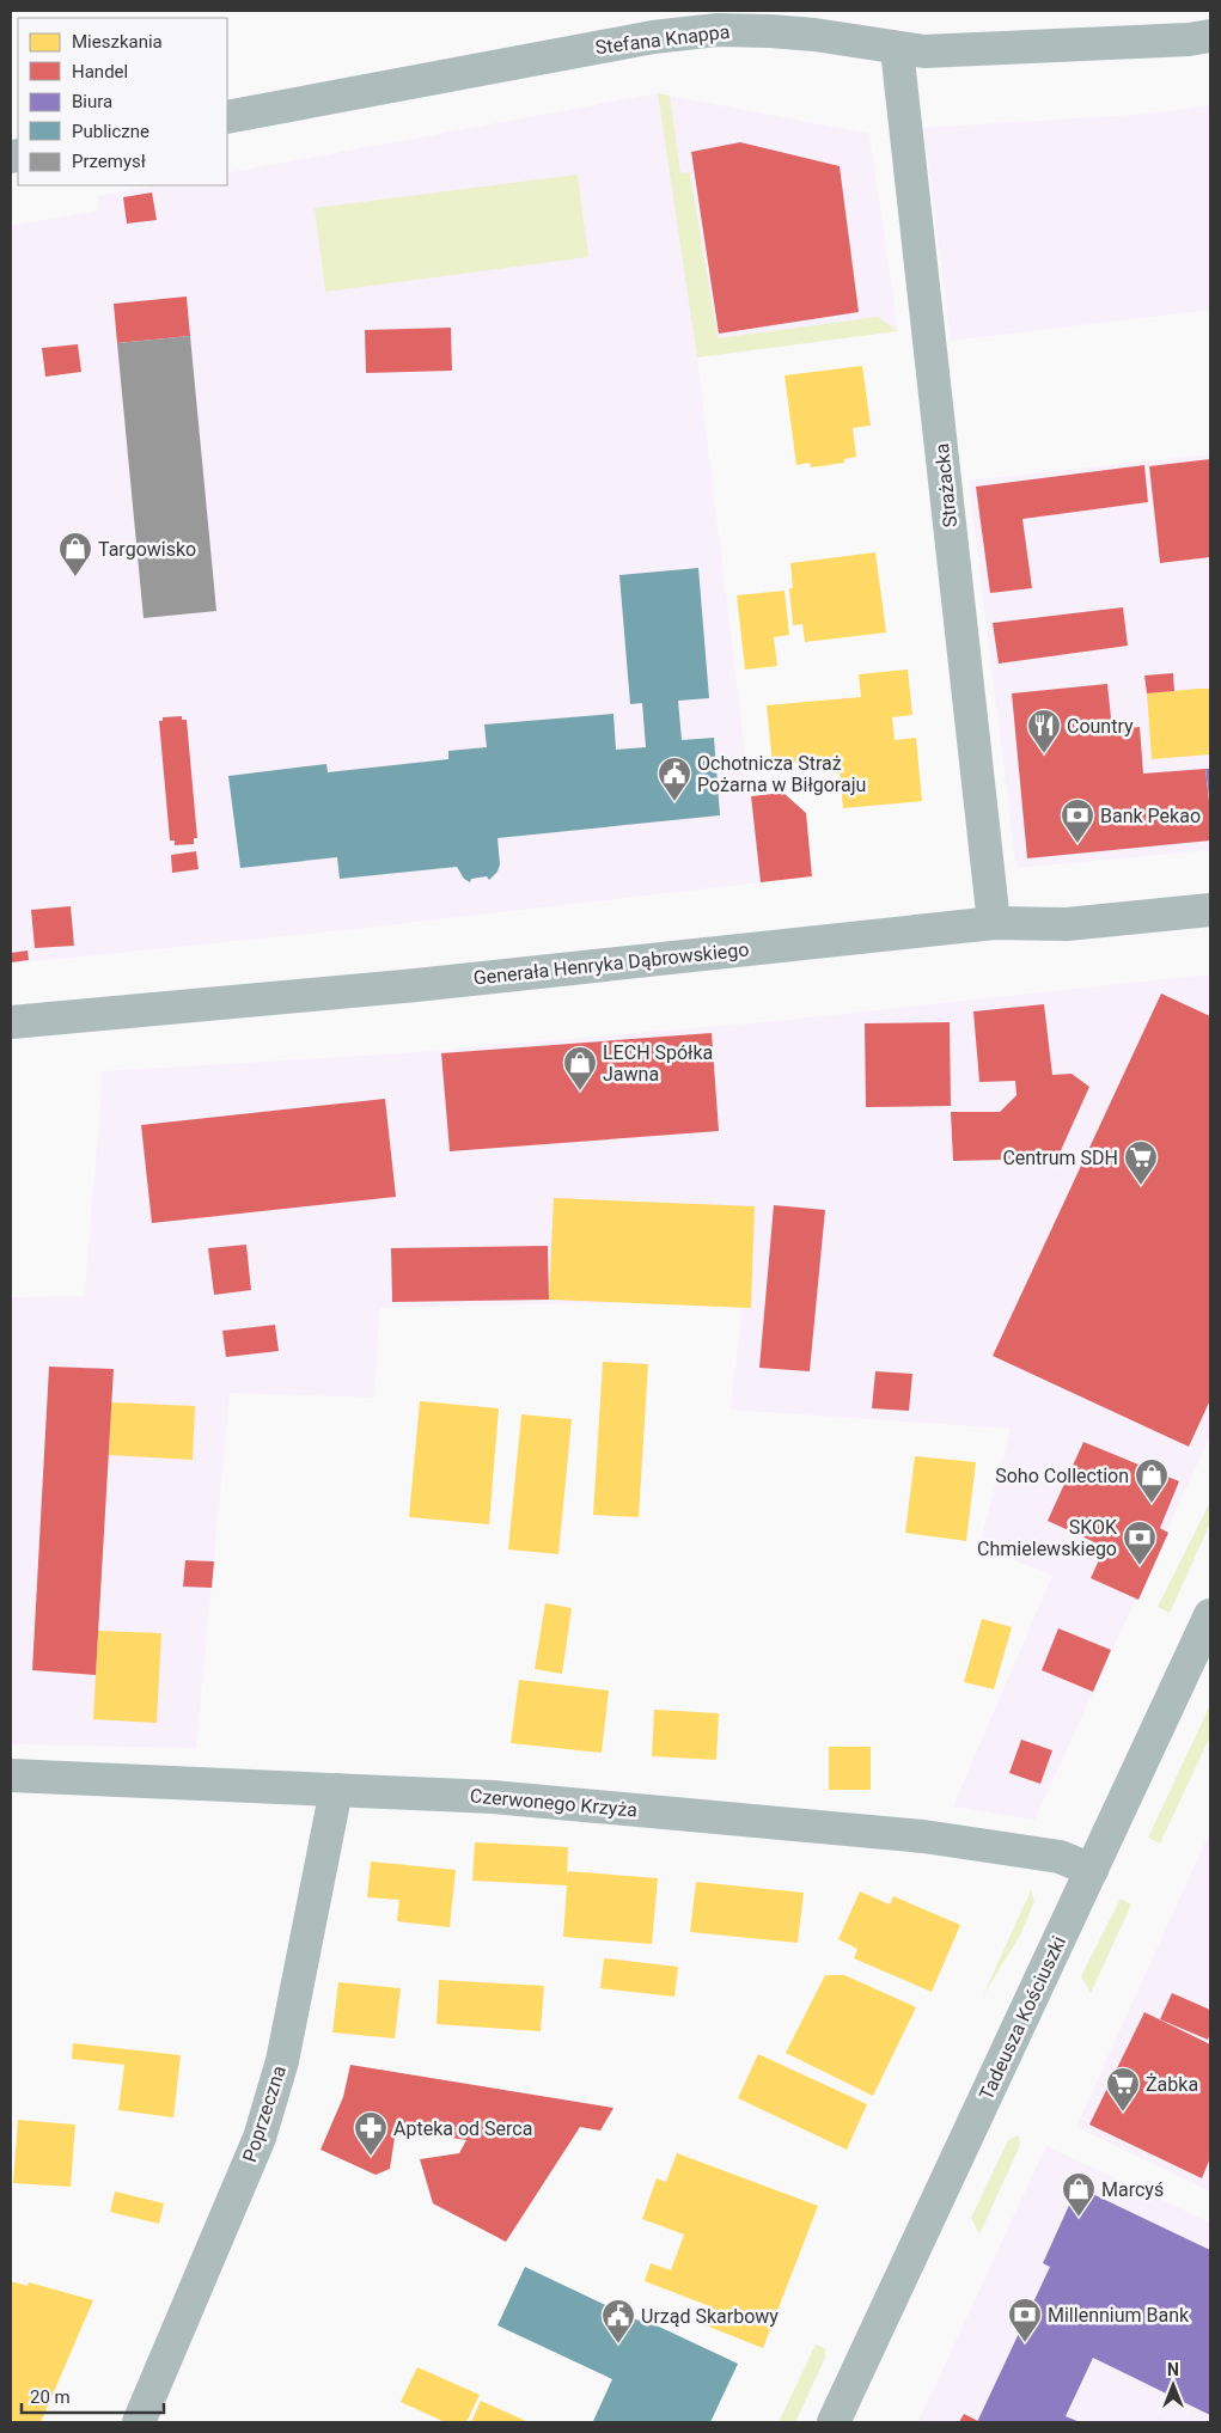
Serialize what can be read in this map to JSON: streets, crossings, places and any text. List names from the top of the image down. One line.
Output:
{"streets":{"street":["Stefana Knappa","Strażacka","Generała Henryka Dąbrowskiego","Czerwonego Krzyża","Tadeusza Kościuszki","Poprzeczna"]},"crossings":[["Stefana Knappa","Strażacka"],["Strażacka","Generała Henryka Dąbrowskiego"],["Czerwonego Krzyża","Tadeusza Kościuszki"],["Czerwonego Krzyża","Poprzeczna"]],"places":{"shop":["Targowisko","LECH Spółka Jawna","Soho Collection","Marcyś"],"restaurant":["Country"],"public building":["Ochotnicza Straż Pożarna w Biłgoraju","Urząd Skarbowy"],"bank":["Bank Pekao","SKOK Chmielewskiego","Millennium Bank"],"supermarket":["Centrum SDH","Żabka"],"pharmacy":["Apteka od Serca"]},"legend":["Mieszkania","Handel","Biura","Publiczne","Przemysł"],"scale_bar":"20 m","north":"top"}
